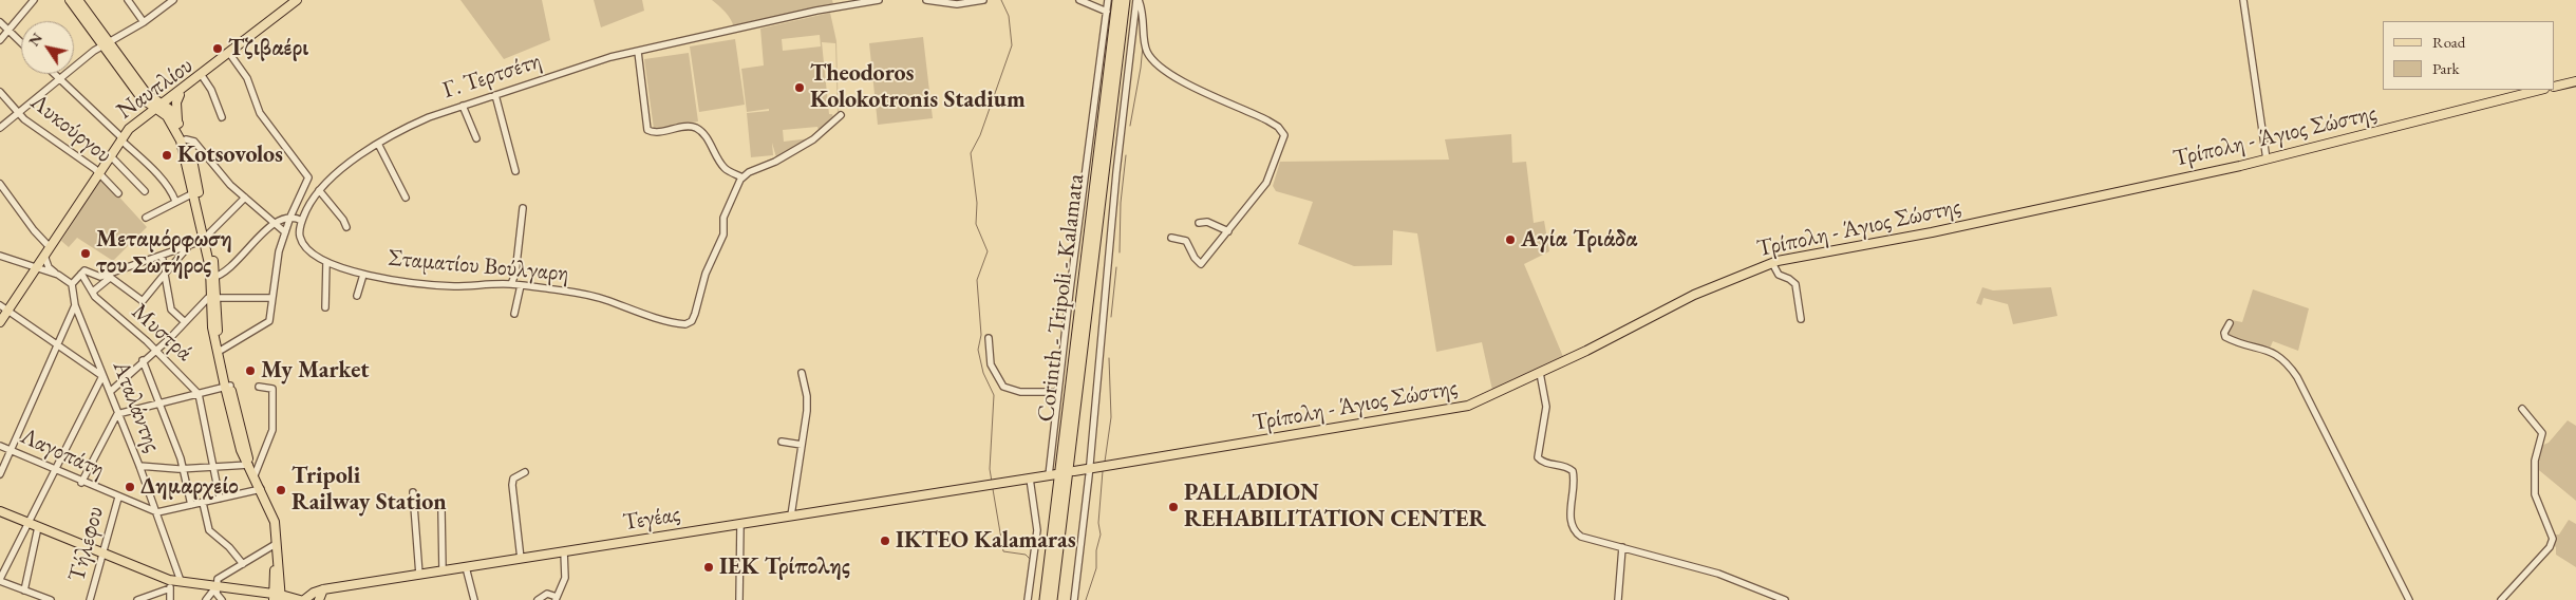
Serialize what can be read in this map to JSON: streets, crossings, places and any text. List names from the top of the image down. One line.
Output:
{"streets":{"highway":["Corinth - Tripoli - Kalamata"],"main road":["Ναυπλίου","Τρίπολη - Άγιος Σώστης","Τεγέας"],"street":["Γ. Τερτσέτη","Λυκούργου","Σταματίου Βούλγαρη","Μυστρά","Αταλάντης","Λαγοπάτη","Τήλεφου"]},"crossings":[["Γ. Τερτσέτη","Σταματίου Βούλγαρη"],["Αταλάντης","Λαγοπάτη"],["Λαγοπάτη","Τήλεφου"]],"places":["Τζιβαέρι","Theodoros Kolokotronis Stadium","Kotsovolos","Αγία Τριάδα","Μεταμόρφωση του Σωτήρος","My Market","Δημαρχείο","Tripoli Railway Station","PALLADION REHABILITATION CENTER","IKTEO Kalamaras","ΙΕΚ Τρίπολης"],"legend":["Road","Park"],"north":"top left"}
